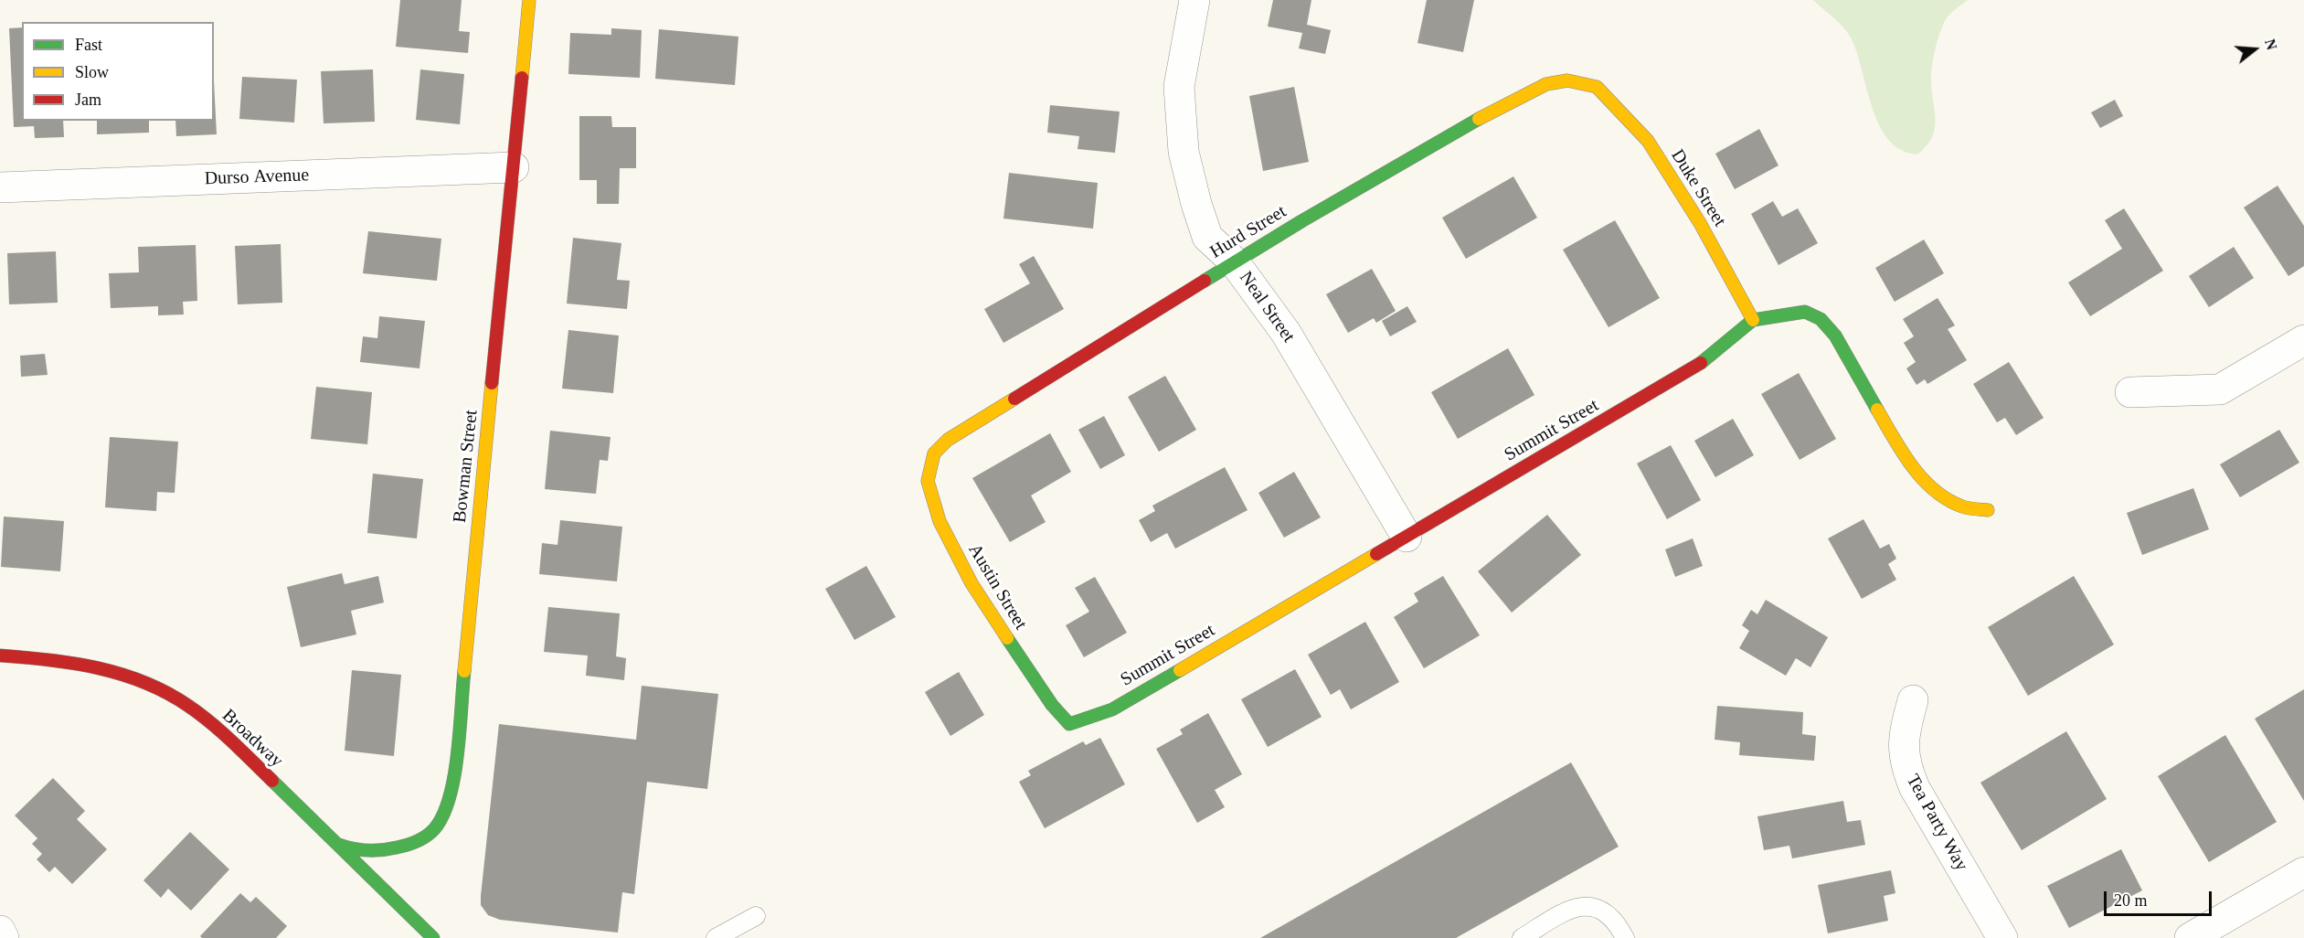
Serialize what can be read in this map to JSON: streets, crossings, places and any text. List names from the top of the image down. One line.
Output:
{"streets":{"street":["Durso Avenue","Duke Street","Hurd Street","Neal Street","Summit Street","Bowman Street","Austin Street","Broadway","Tea Party Way"]},"crossings":[["Durso Avenue","Bowman Street"],["Duke Street","Hurd Street"],["Duke Street","Summit Street"],["Hurd Street","Neal Street"],["Hurd Street","Austin Street"],["Neal Street","Summit Street"],["Summit Street","Austin Street"],["Bowman Street","Broadway"]],"legend":["Fast","Slow","Jam"],"scale_bar":"20 m","north":"right"}
